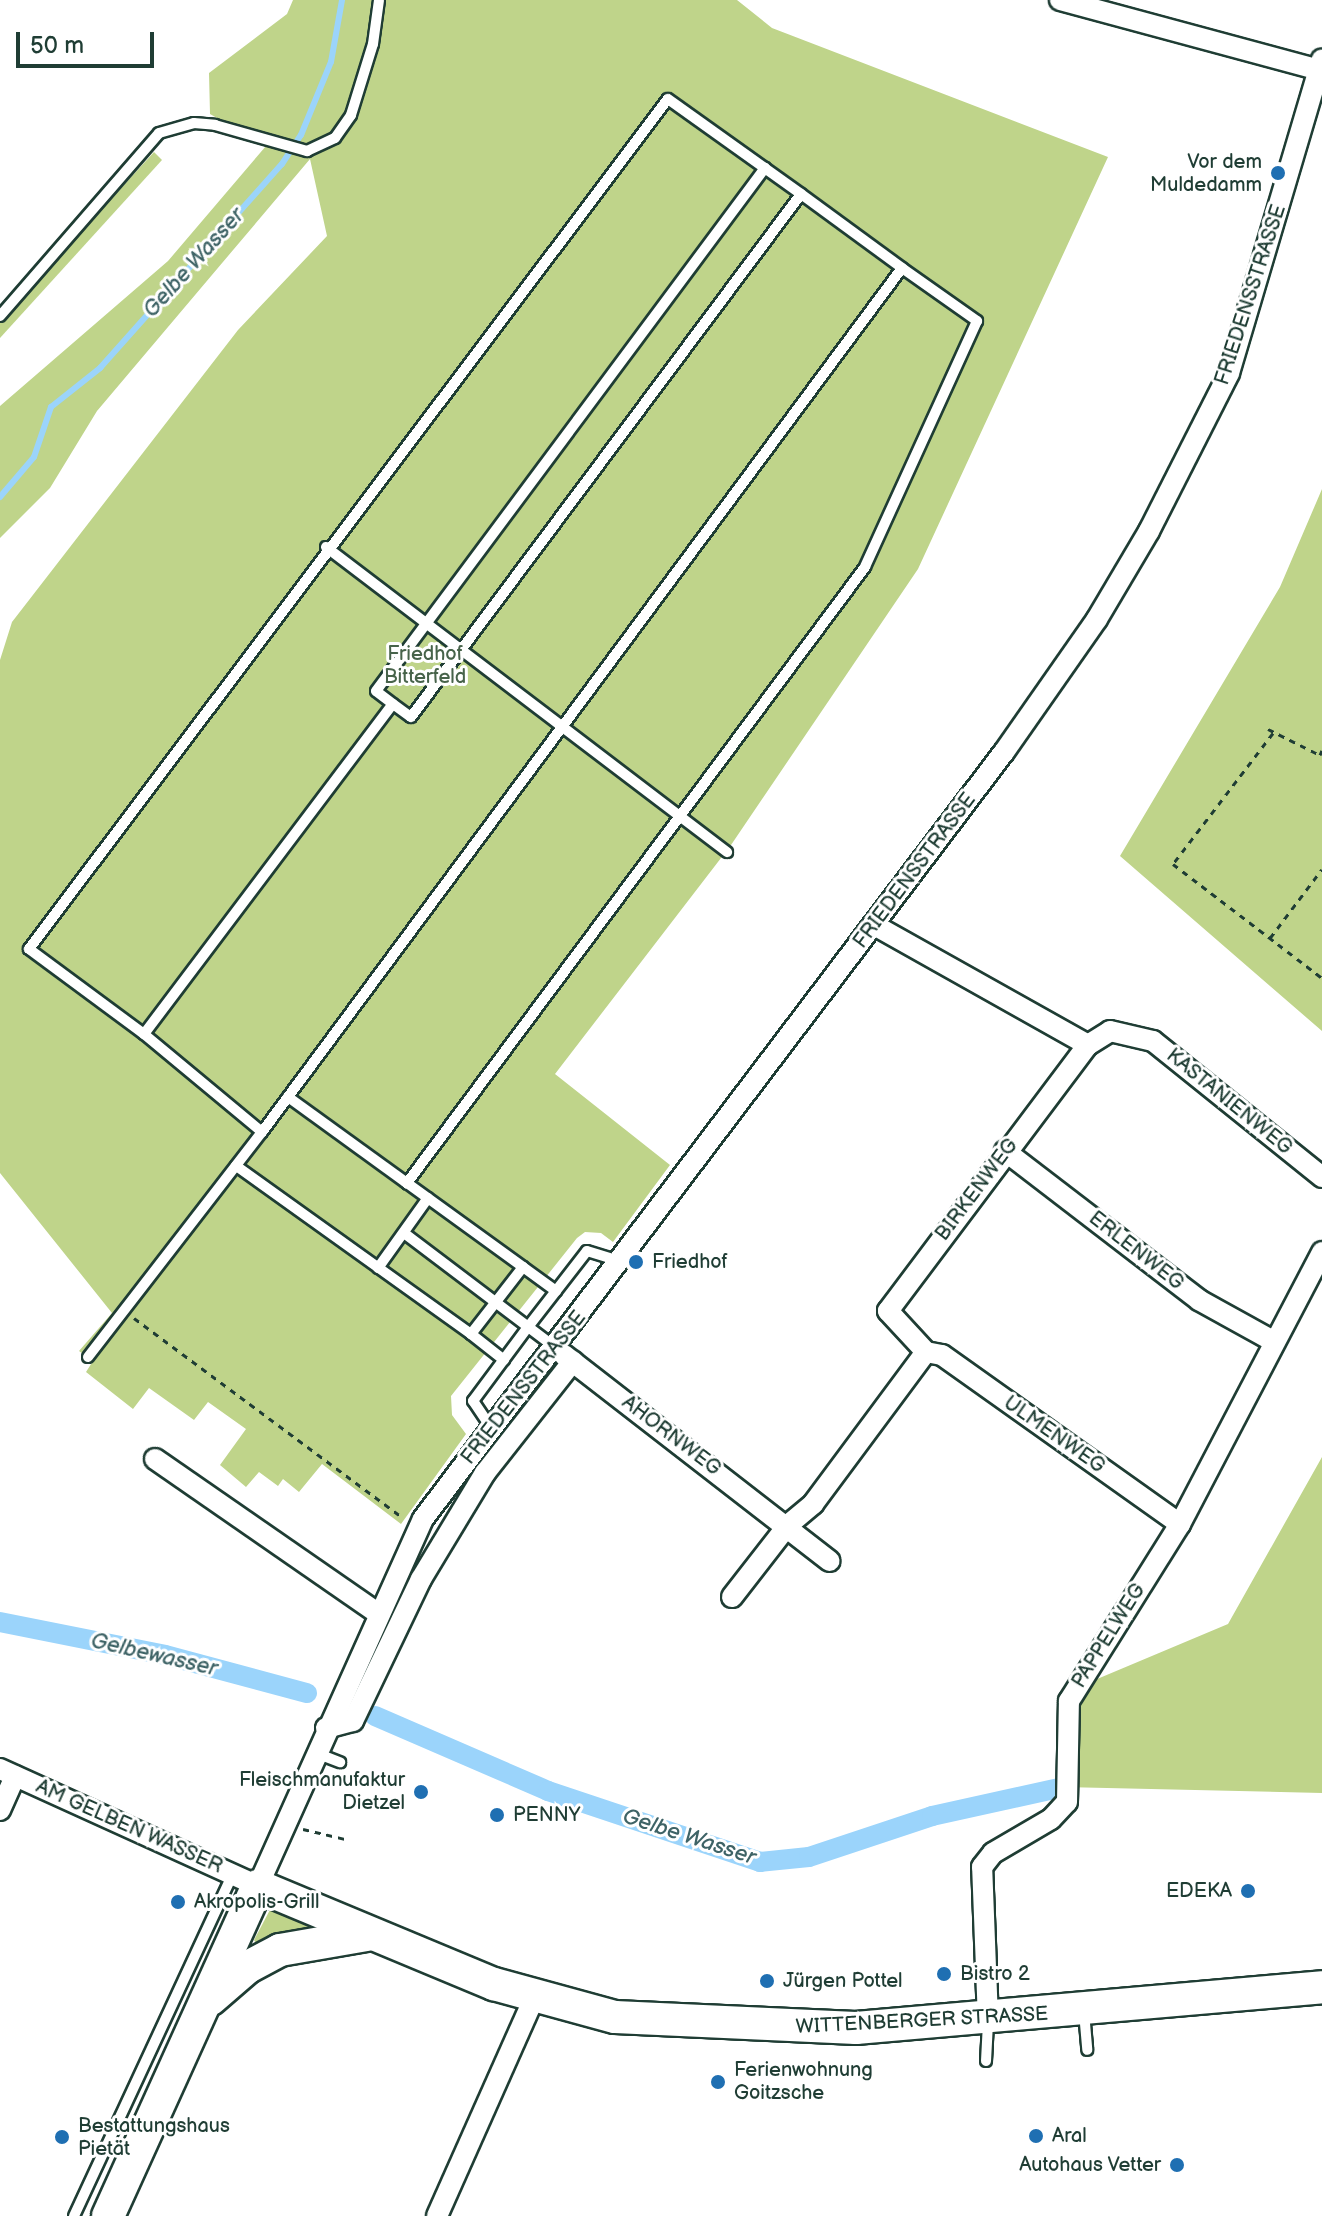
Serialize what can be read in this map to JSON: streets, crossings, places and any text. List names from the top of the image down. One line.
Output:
{"streets":{"main road":["FRIEDENSSTRASSE","WITTENBERGER STRASSE"],"street":["KASTANIENWEG","BIRKENWEG","ERLENWEG","ULMENWEG","AHORNWEG","PAPPELWEG","AM GELBEN WASSER"]},"crossings":[["FRIEDENSSTRASSE","AHORNWEG"],["FRIEDENSSTRASSE","AM GELBEN WASSER"],["FRIEDENSSTRASSE","WITTENBERGER STRASSE"],["KASTANIENWEG","BIRKENWEG"],["BIRKENWEG","ERLENWEG"],["BIRKENWEG","ULMENWEG"],["ERLENWEG","PAPPELWEG"],["ULMENWEG","PAPPELWEG"],["PAPPELWEG","WITTENBERGER STRASSE"],["AM GELBEN WASSER","WITTENBERGER STRASSE"]],"water":["Gelbe Wasser","Gelbewasser"],"parks":["Friedhof Bitterfeld"],"places":["Vor dem Muldedamm","Friedhof","Fleischmanufaktur Dietzel","PENNY","EDEKA","Akropolis-Grill","Bistro 2","Jürgen Pottel","Ferienwohnung Goitzsche","Aral","Bestattungshaus Pietät","Autohaus Vetter"],"scale_bar":"50 m"}
